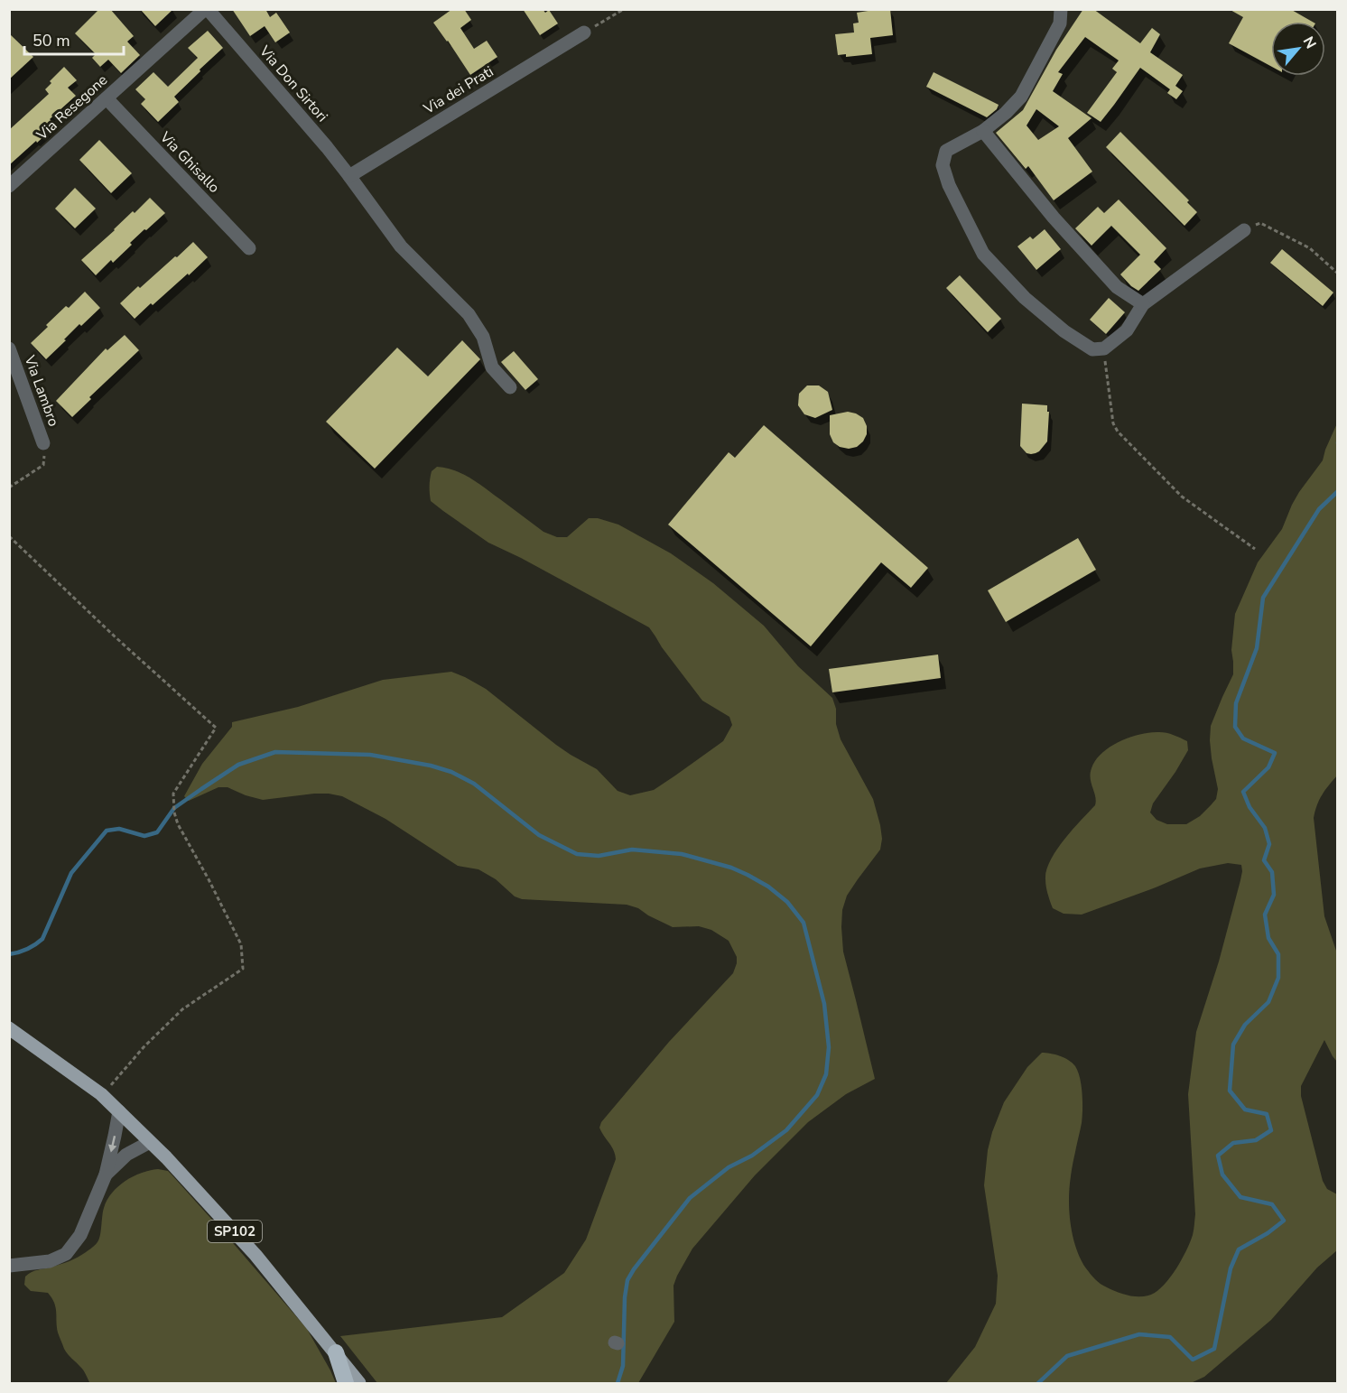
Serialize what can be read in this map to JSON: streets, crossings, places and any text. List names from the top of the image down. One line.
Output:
{"streets":{"main road":["SP102"],"street":["Via Don Sirtori","Via dei Prati","Via Resegone","Via Ghisallo","Via Lambro"]},"crossings":[["Via Don Sirtori","Via dei Prati"],["Via Don Sirtori","Via Resegone"],["Via Resegone","Via Ghisallo"]],"scale_bar":"50 m","north":"top right"}
